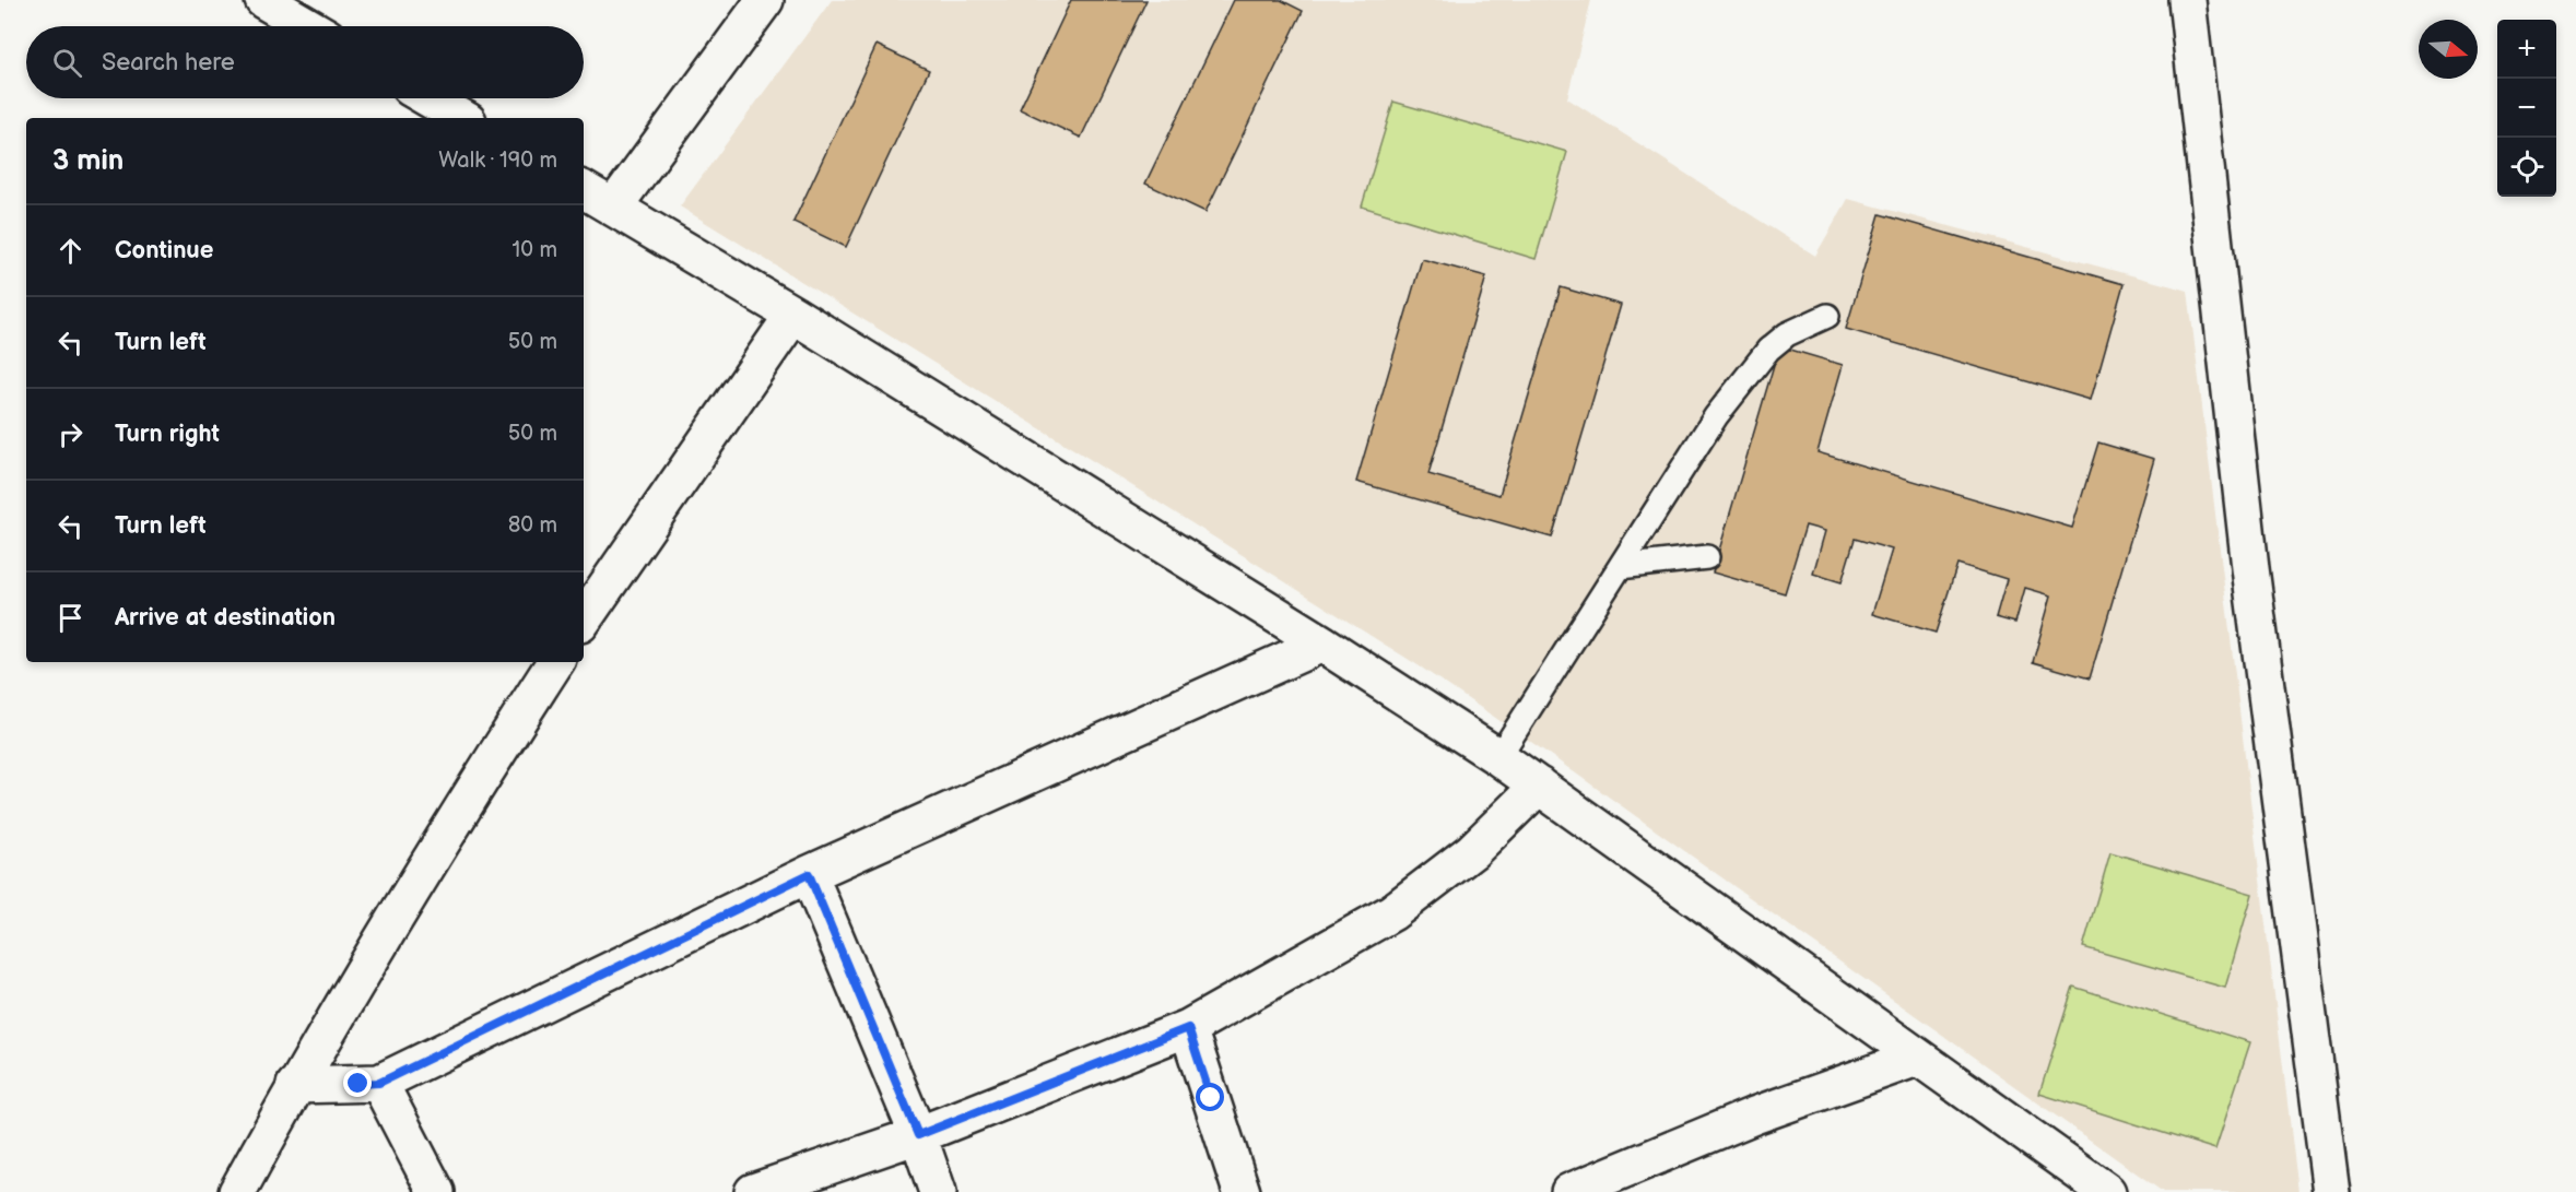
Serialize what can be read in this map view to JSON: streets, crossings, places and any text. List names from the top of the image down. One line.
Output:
{"north":"right","page":{"map_buttons":["+","−"],"search":"Search here","heading":["3 min","Walk · 190 m"],"list":[["Continue","10 m"],["Turn left","50 m"],["Turn right","50 m"],["Turn left","80 m"],"Arrive at destination"]}}
